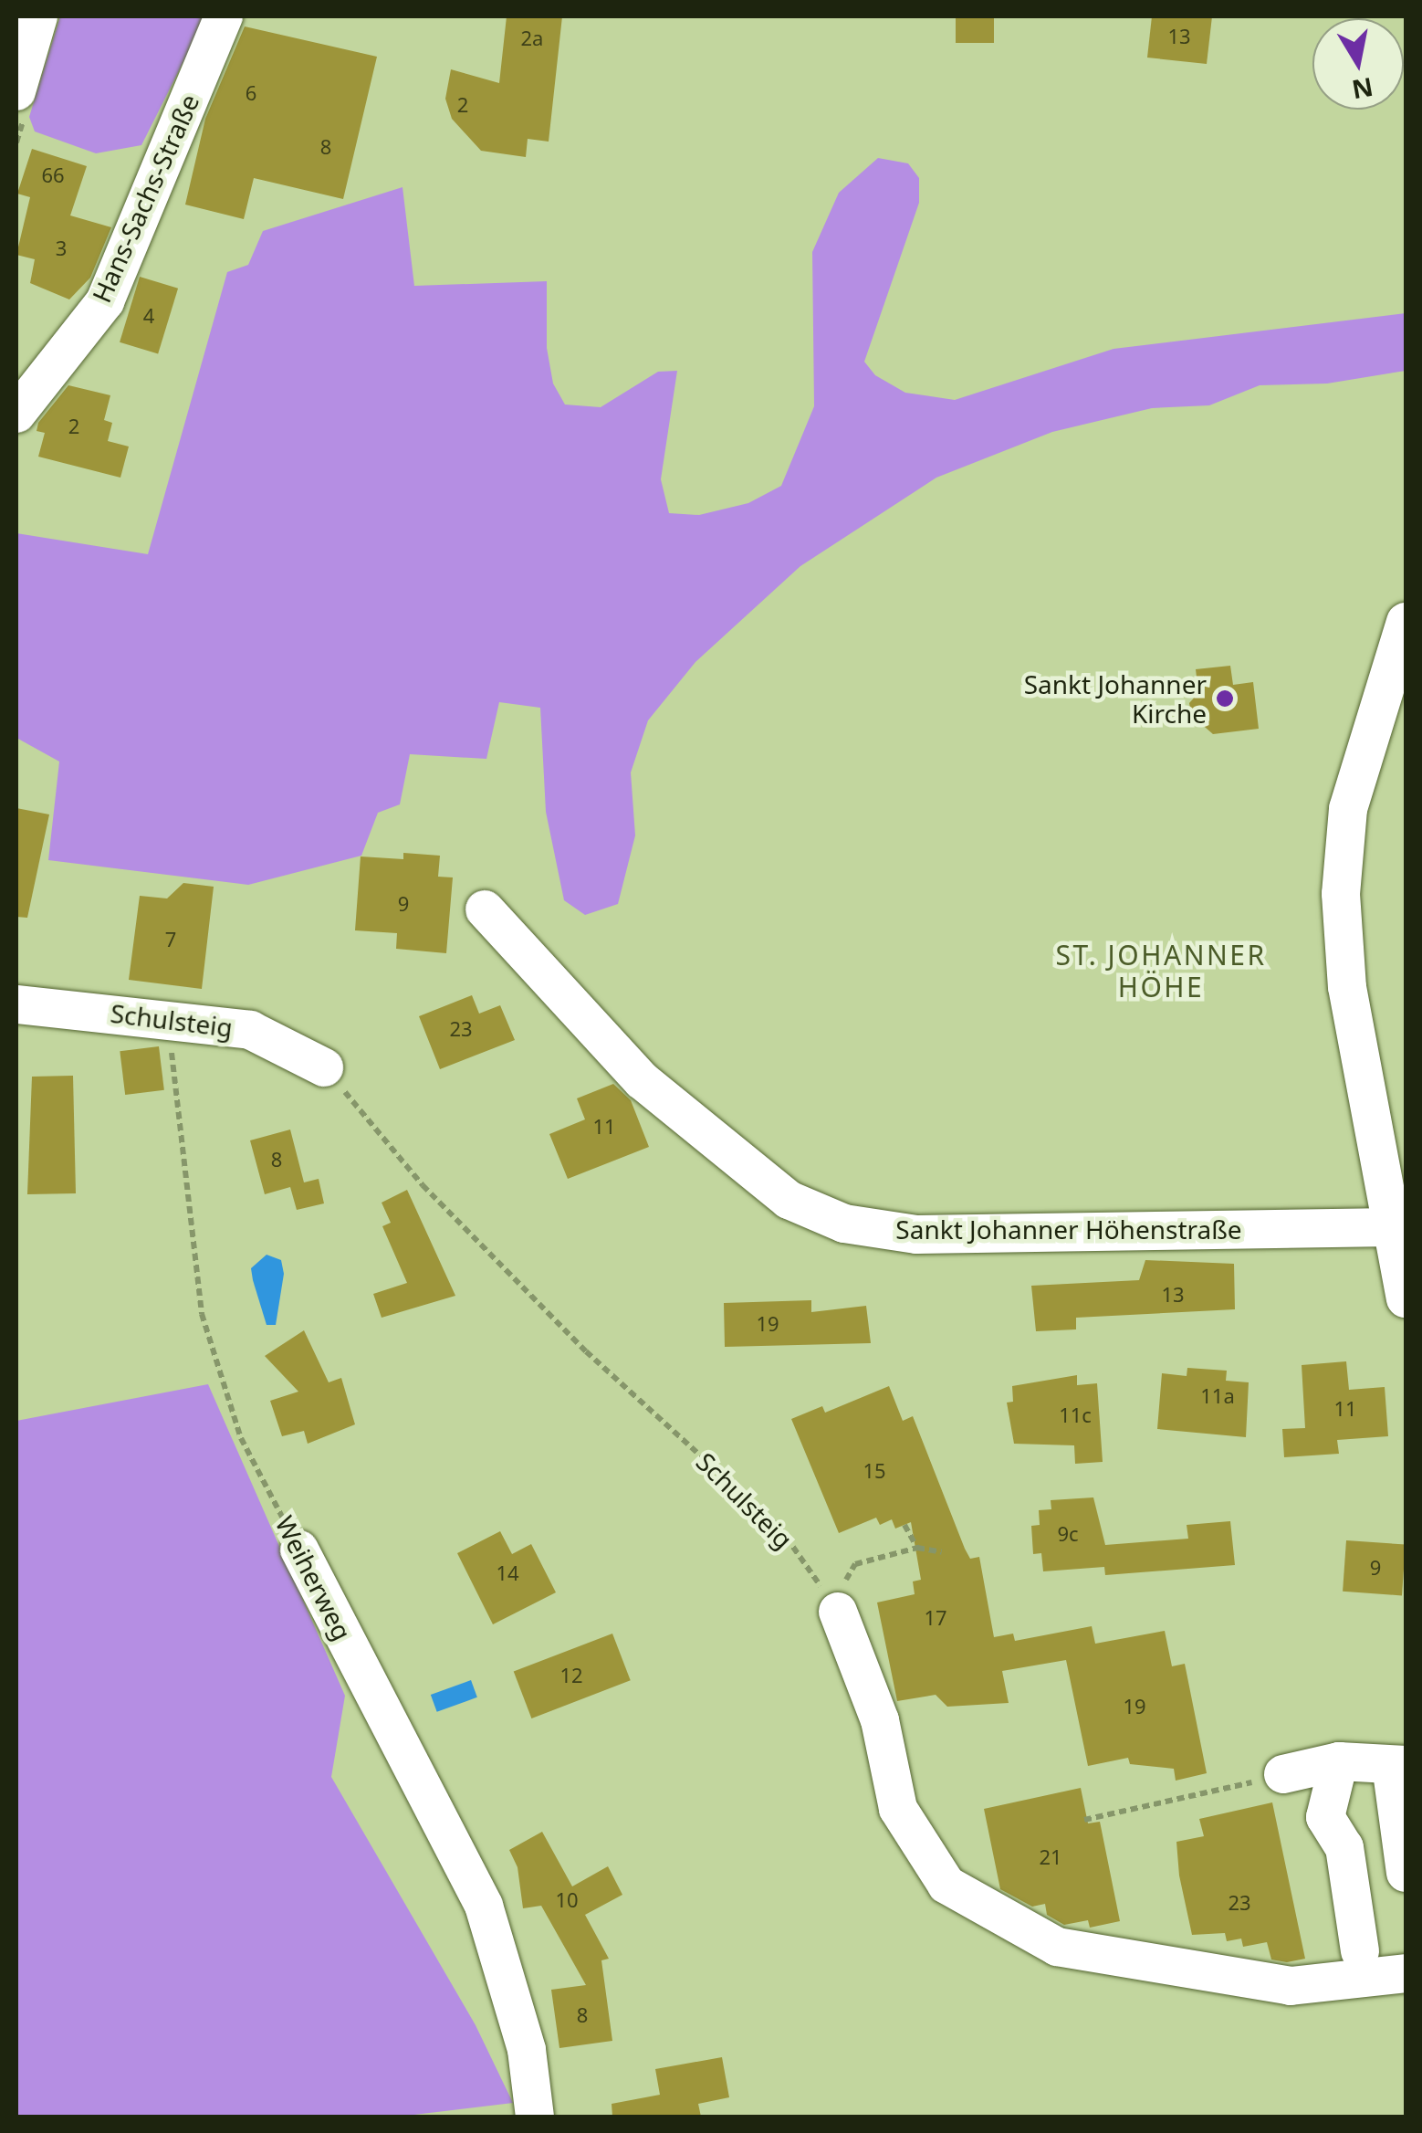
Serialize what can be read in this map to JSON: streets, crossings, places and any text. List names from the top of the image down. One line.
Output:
{"streets":{"street":["Hans-Sachs-Straße","Schulsteig","Sankt Johanner Höhenstraße","Weiherweg"]},"crossings":[["Schulsteig","Weiherweg"]],"districts":["ST. JOHANNER HÖHE"],"places":["Sankt Johanner Kirche"],"house_numbers":["13","2a","6","2","8","66","3","4","2","9","7","23","11","8","13","19","11a","11","11c","15","9c","9","14","17","12","19","21","10","23","8"],"north":"bottom"}
